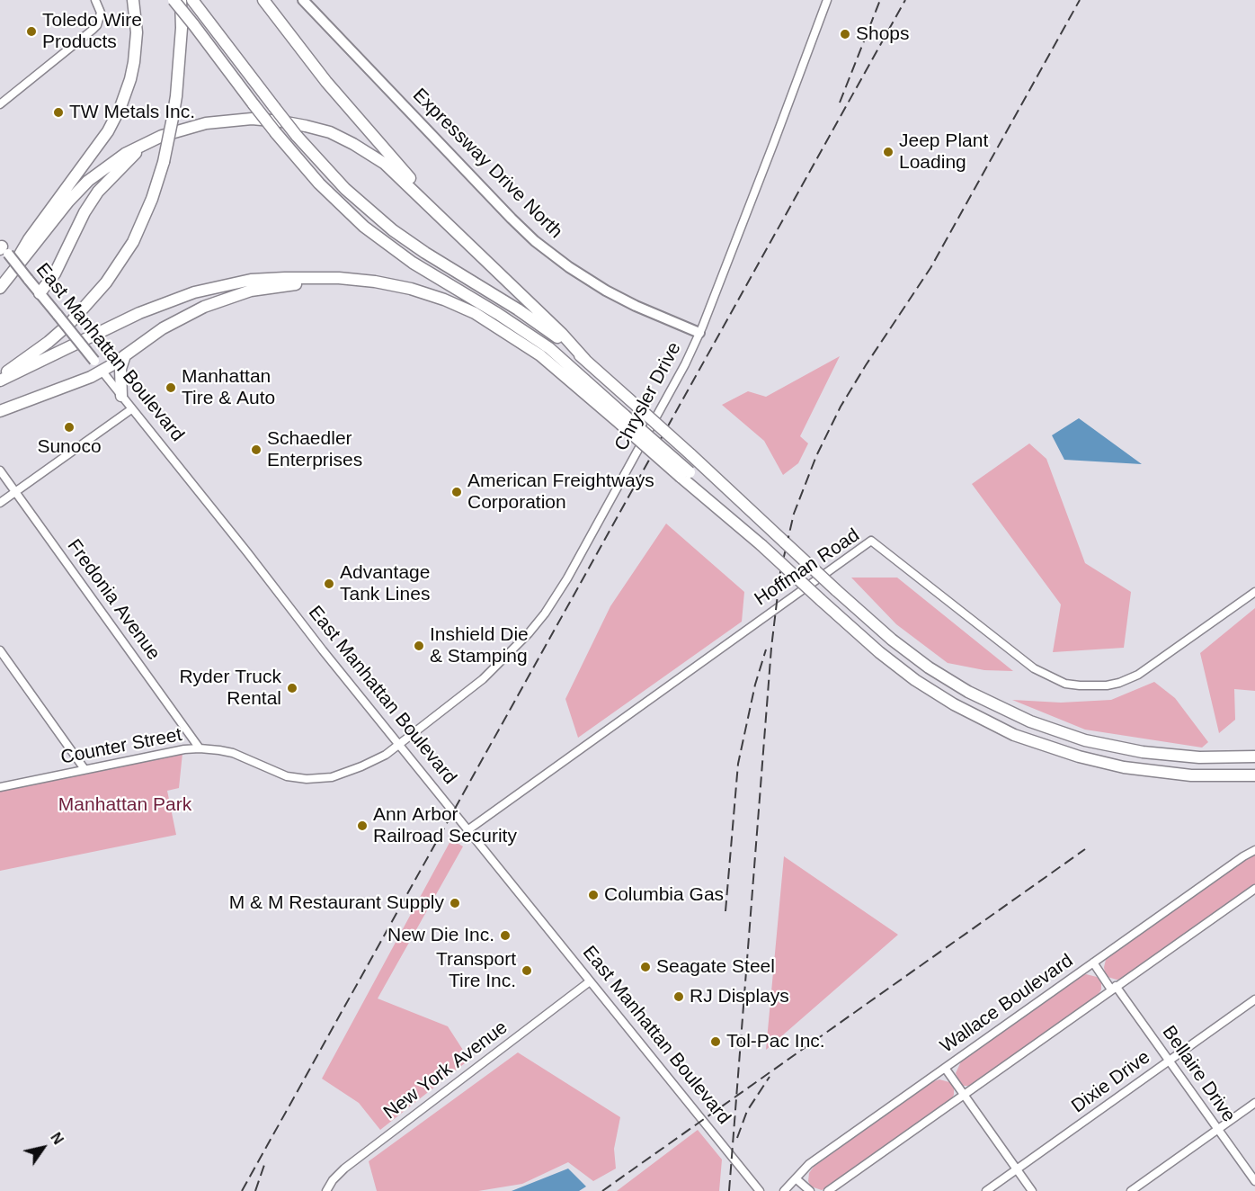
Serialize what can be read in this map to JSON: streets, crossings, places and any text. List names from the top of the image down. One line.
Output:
{"streets":{"main road":["Expressway Drive North","East Manhattan Boulevard"],"street":["Chrysler Drive","Hoffman Road","Fredonia Avenue","Counter Street","Wallace Boulevard","New York Avenue","Bellaire Drive","Dixie Drive"]},"crossings":[["Expressway Drive North","Chrysler Drive"],["East Manhattan Boulevard","Chrysler Drive"],["East Manhattan Boulevard","Hoffman Road"],["East Manhattan Boulevard","Counter Street"],["East Manhattan Boulevard","New York Avenue"],["Chrysler Drive","Counter Street"],["Fredonia Avenue","Counter Street"],["Wallace Boulevard","Bellaire Drive"],["Bellaire Drive","Dixie Drive"]],"parks":["Manhattan Park"],"places":["Toledo Wire Products","Shops","TW Metals Inc.","Jeep Plant Loading","Manhattan Tire & Auto","Sunoco","Schaedler Enterprises","American Freightways Corporation","Advantage Tank Lines","Inshield Die & Stamping","Ryder Truck Rental","Ann Arbor Railroad Security","Columbia Gas","M & M Restaurant Supply","New Die Inc.","Seagate Steel","Transport Tire Inc.","RJ Displays","Tol-Pac Inc."],"north":"top right"}
